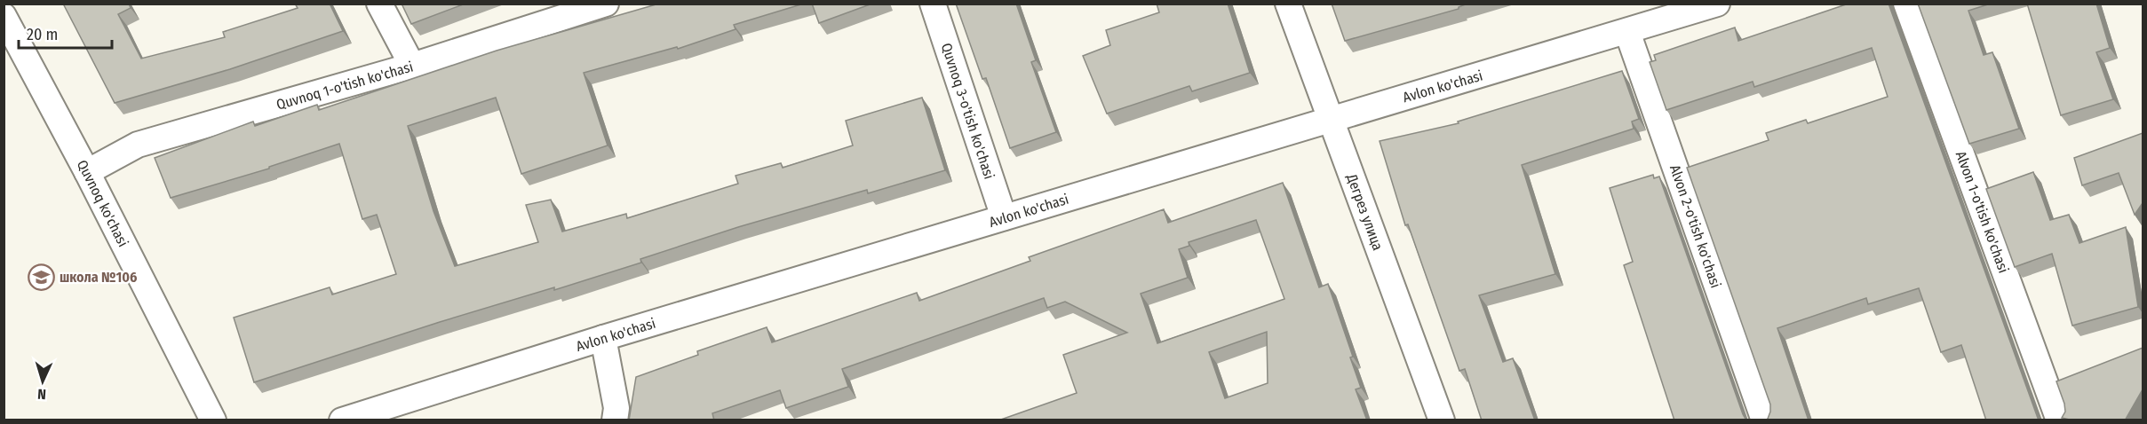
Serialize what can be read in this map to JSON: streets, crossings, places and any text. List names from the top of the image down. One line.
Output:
{"streets":{"street":["Quvnoq 1-o'tish ko'chasi","Avlon ko'chasi","Quvnoq 3-o'tish ko'chasi","Quvnoq ko'chasi","Дегрез улица","Alvon 1-o'tish ko'chasi","Alvon 2-o'tish ko'chasi"]},"crossings":[["Quvnoq 1-o'tish ko'chasi","Quvnoq ko'chasi"],["Avlon ko'chasi","Quvnoq 3-o'tish ko'chasi"],["Avlon ko'chasi","Дегрез улица"],["Avlon ko'chasi","Alvon 2-o'tish ko'chasi"]],"places":{"school or university":["школа №106"]},"scale_bar":"20 m","north":"bottom"}
